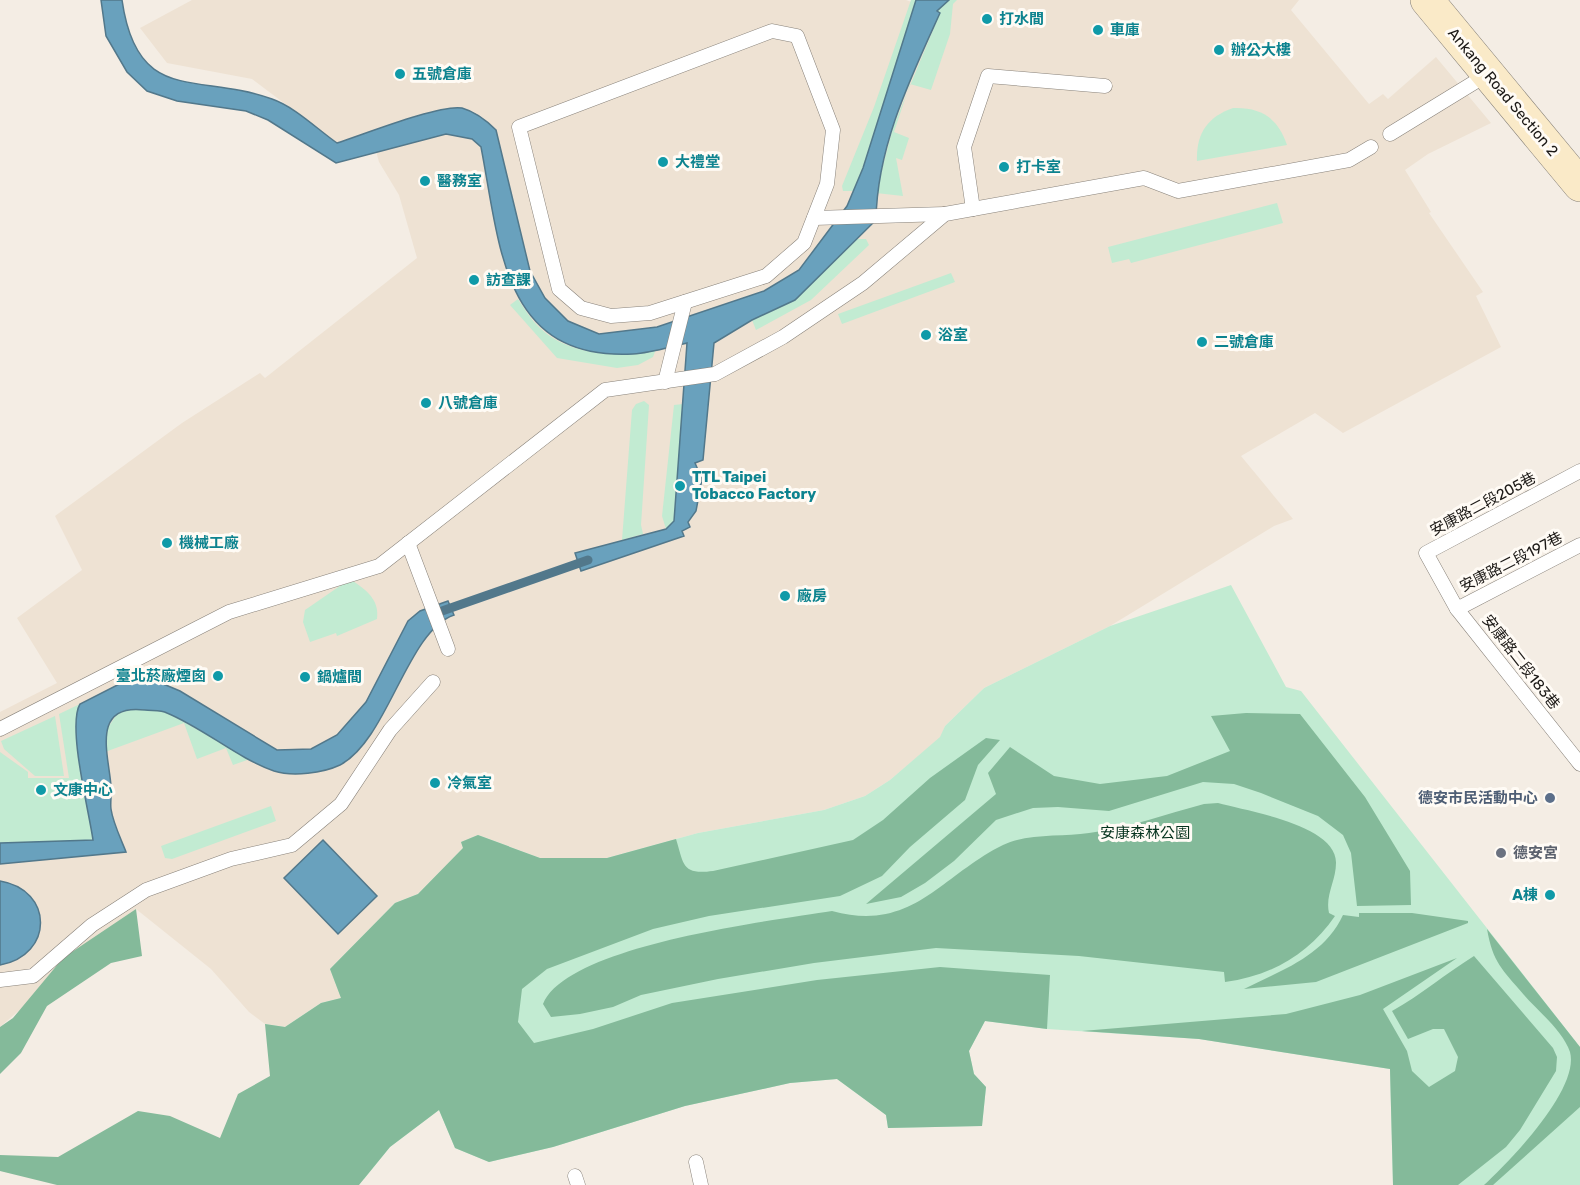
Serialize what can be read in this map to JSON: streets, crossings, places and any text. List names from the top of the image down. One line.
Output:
{"streets":{"main road":["Ankang Road Section 2"],"lane":["安康路二段205巷","安康路二段197巷","安康路二段183巷"]},"crossings":[["安康路二段205巷","安康路二段197巷"],["安康路二段205巷","安康路二段183巷"],["安康路二段197巷","安康路二段183巷"]],"parks":["安康森林公園"],"places":["打水間","車庫","辦公大樓","五號倉庫","大禮堂","打卡室","醫務室","訪查課","浴室","二號倉庫","八號倉庫","TTL Taipei Tobacco Factory","機械工廠","廠房","臺北菸廠煙囪","鍋爐間","冷氣室","文康中心","德安市民活動中心","德安宮","A棟"]}
